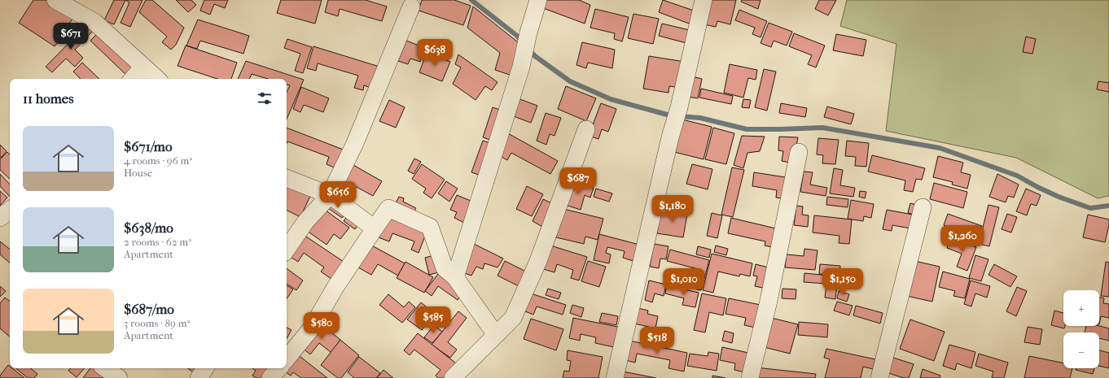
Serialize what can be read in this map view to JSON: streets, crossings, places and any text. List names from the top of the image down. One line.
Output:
{"page":{"price":["$671","$638","$687","$656","$1,180","$1,260","$1,010","$1,150","$585","$580","$518"],"heading":"11 homes","list":[{"name":"$671/mo","note":"4 rooms · 96 m² · House"},{"name":"$638/mo","note":"2 rooms · 62 m² · Apartment"},{"name":"$687/mo","note":"3 rooms · 89 m² · Apartment"}],"map_buttons":["+","−"]}}
